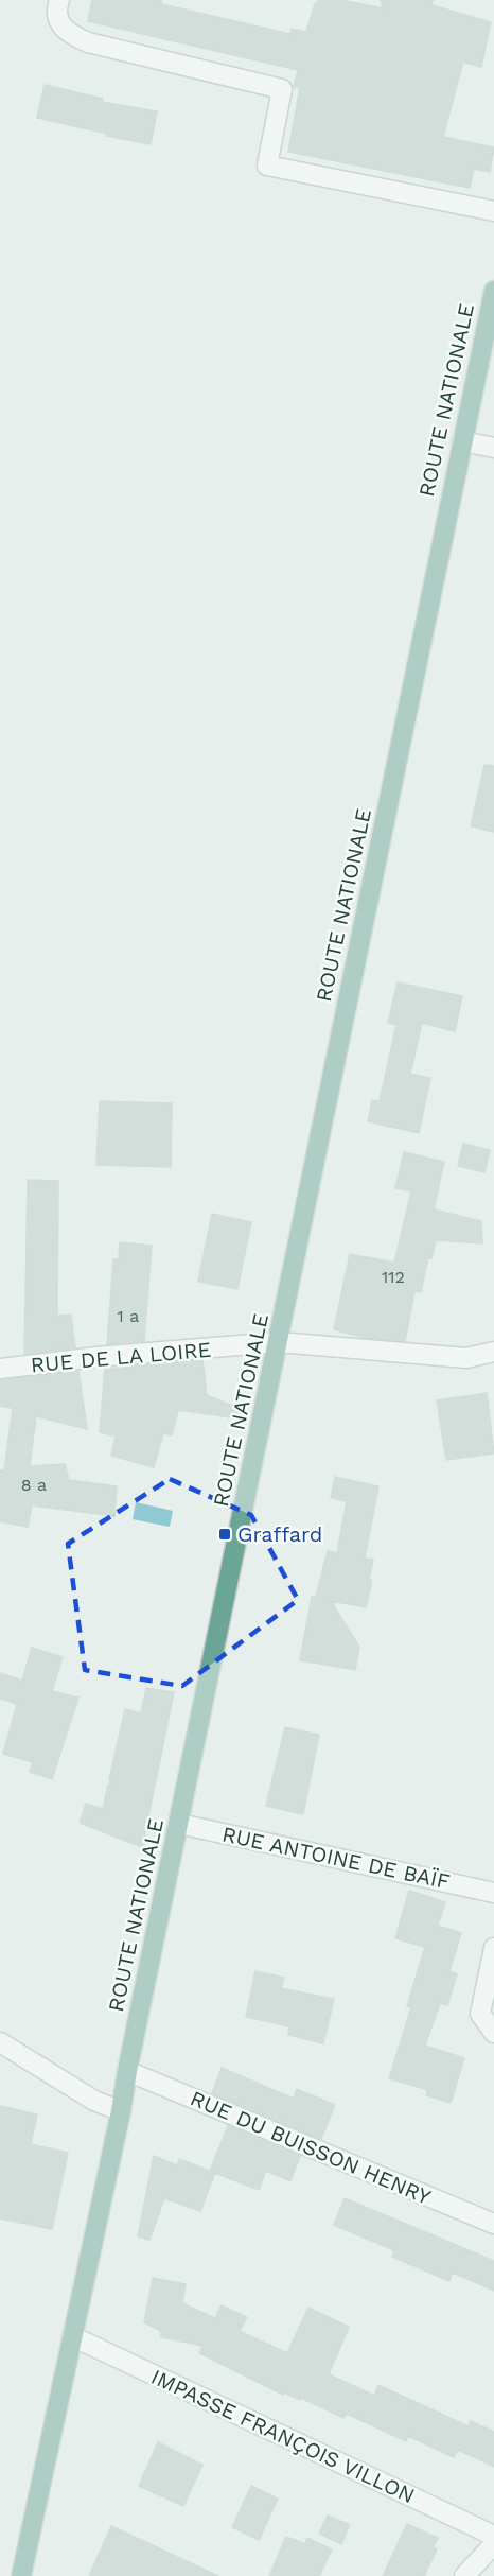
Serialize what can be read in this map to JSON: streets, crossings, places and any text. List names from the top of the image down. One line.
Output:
{"streets":{"main road":["ROUTE NATIONALE"],"street":["RUE DE LA LOIRE","RUE ANTOINE DE BAÏF","RUE DU BUISSON HENRY","IMPASSE FRANÇOIS VILLON"]},"crossings":[["ROUTE NATIONALE","RUE DE LA LOIRE"],["ROUTE NATIONALE","RUE ANTOINE DE BAÏF"],["ROUTE NATIONALE","RUE DU BUISSON HENRY"],["ROUTE NATIONALE","IMPASSE FRANÇOIS VILLON"]],"places":{"transit":["Graffard"]},"house_numbers":["112","1 a","8 a"]}
